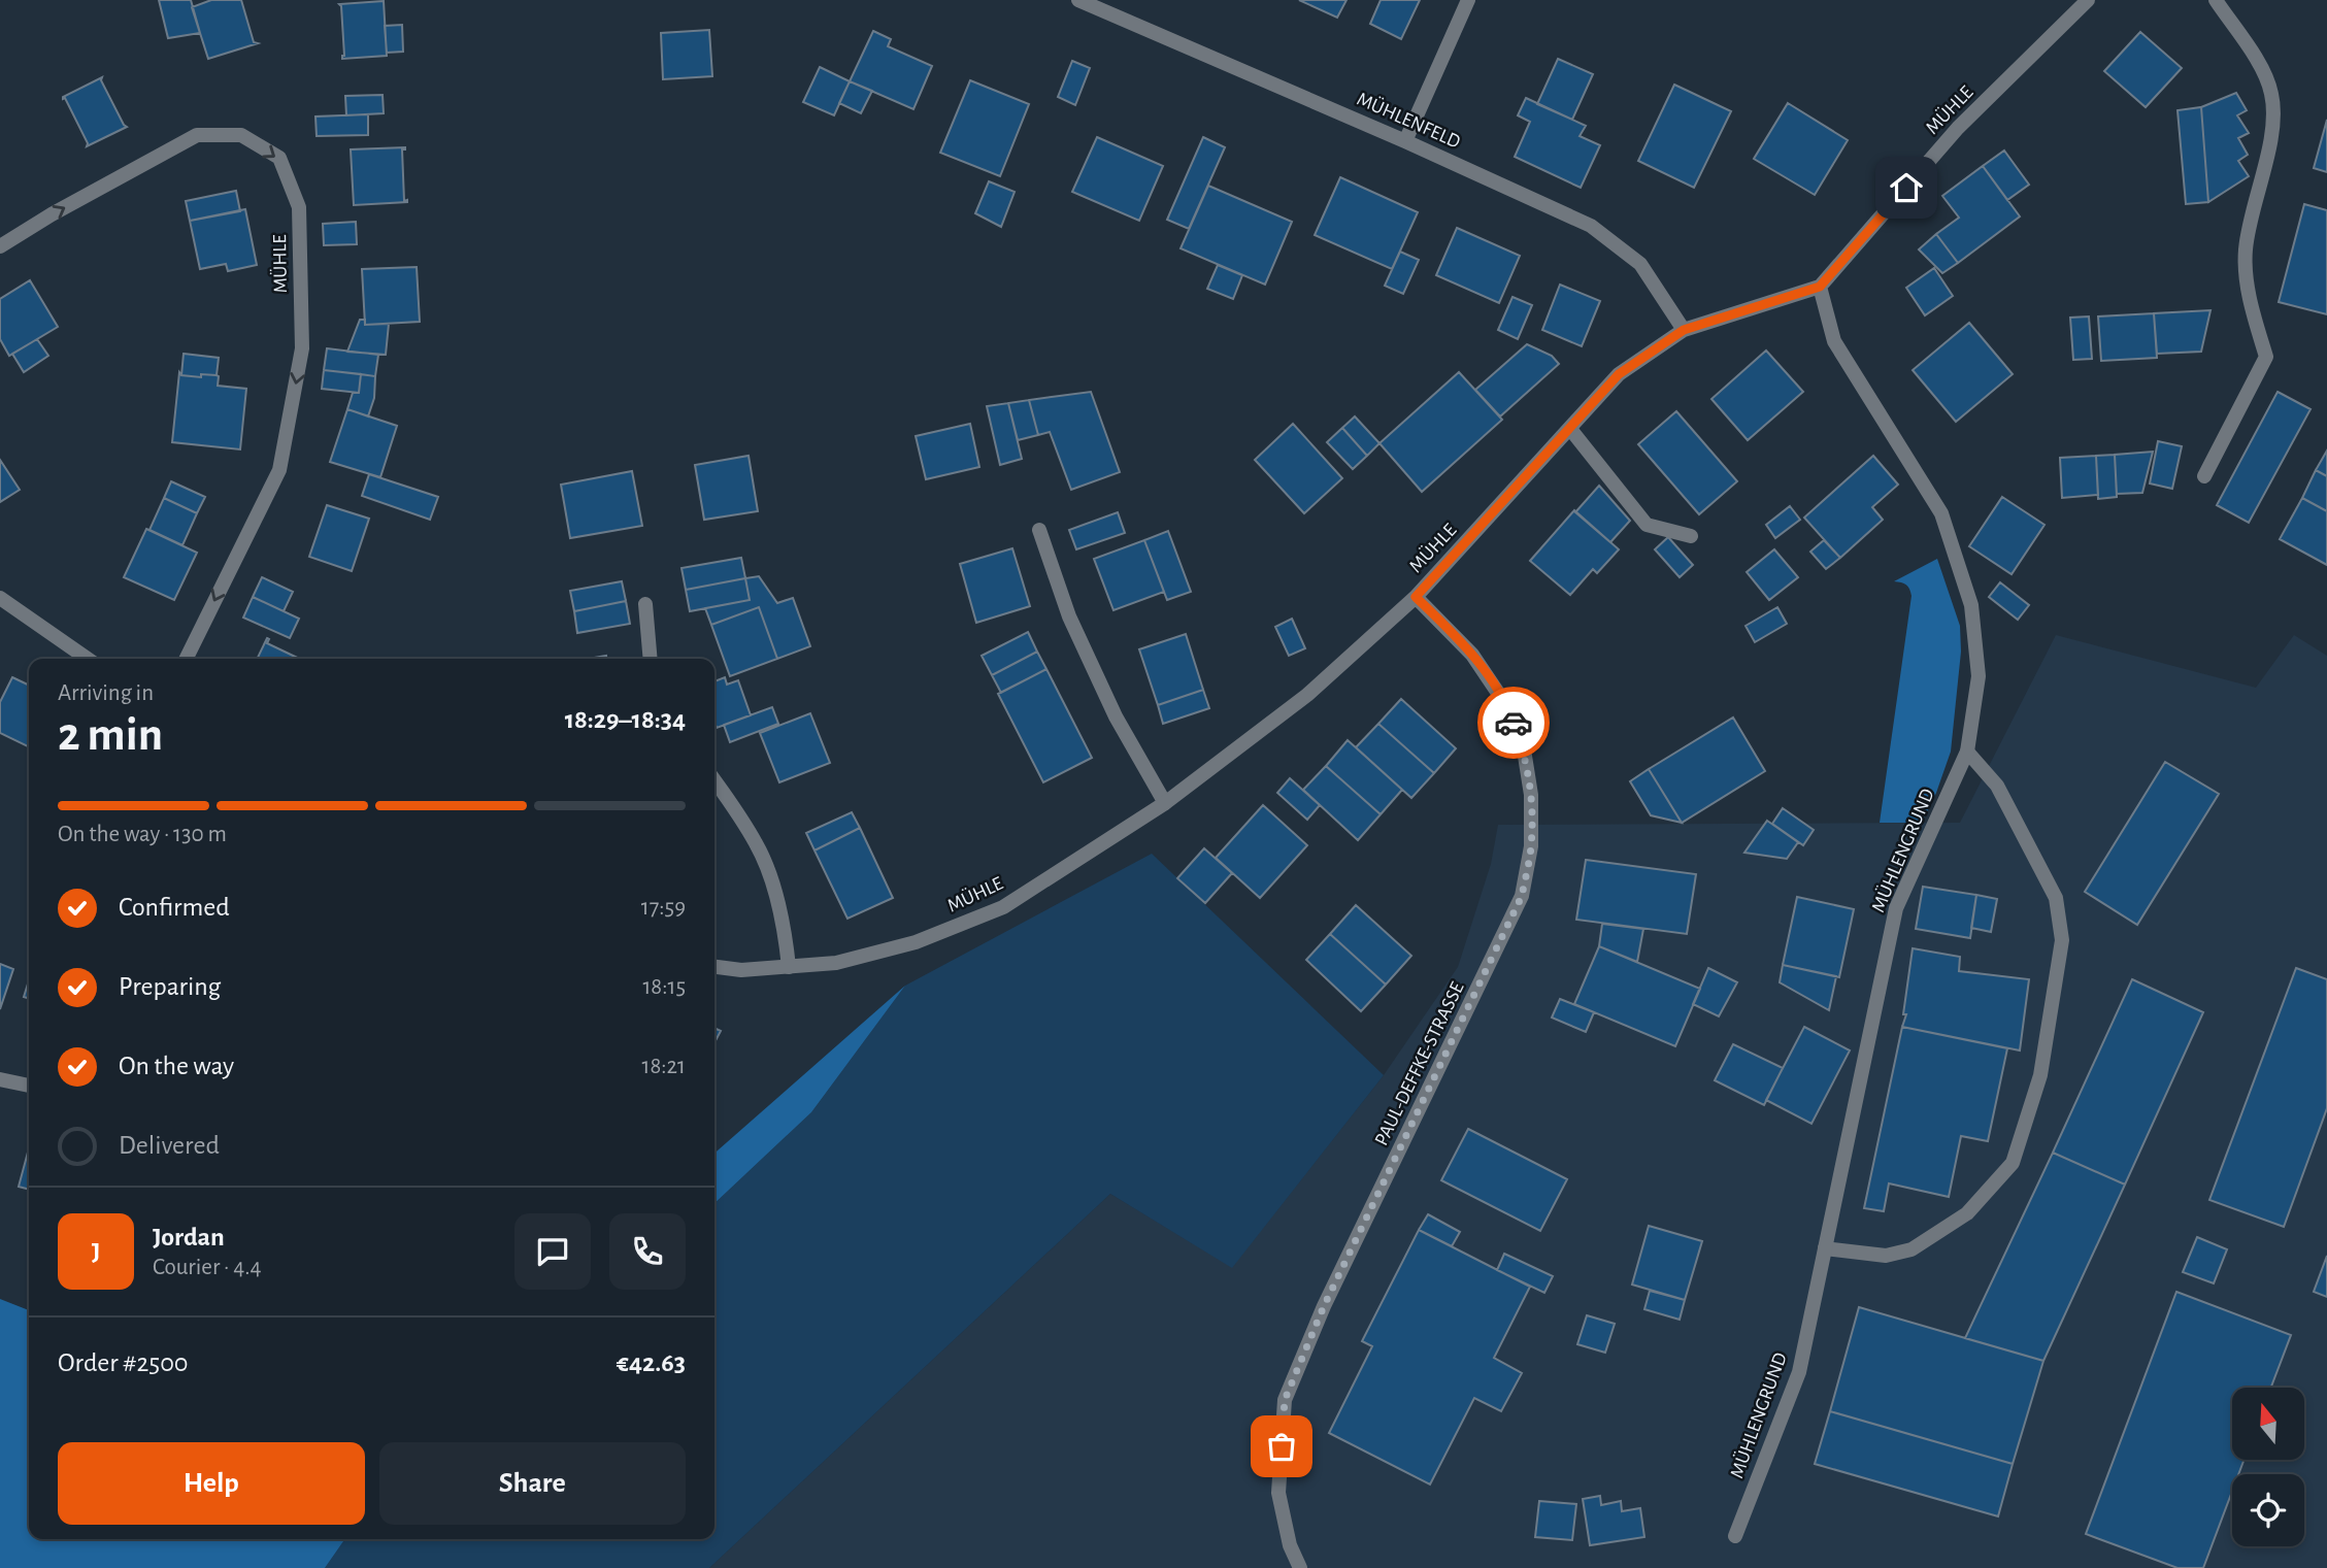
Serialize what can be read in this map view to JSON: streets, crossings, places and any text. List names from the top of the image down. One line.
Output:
{"streets":{"street":["MÜHLE","MÜHLENFELD","MÜHLENGRUND","PAUL-DEFFKE-STRASSE"]},"crossings":[["MÜHLE","MÜHLENFELD"],["MÜHLE","MÜHLENGRUND"],["MÜHLE","PAUL-DEFFKE-STRASSE"]],"north":"top","page":{"heading":["2 min","Arriving in","18:29–18:34"],"panel":["Jordan","Courier · 4.4","Order #2500","€42.63"],"bar":"On the way · 130 m","list":[["Confirmed","17:59"],["Preparing","18:15"],["On the way","18:21"],"Delivered"],"round":"J","buttons":["Help","Share"]}}
